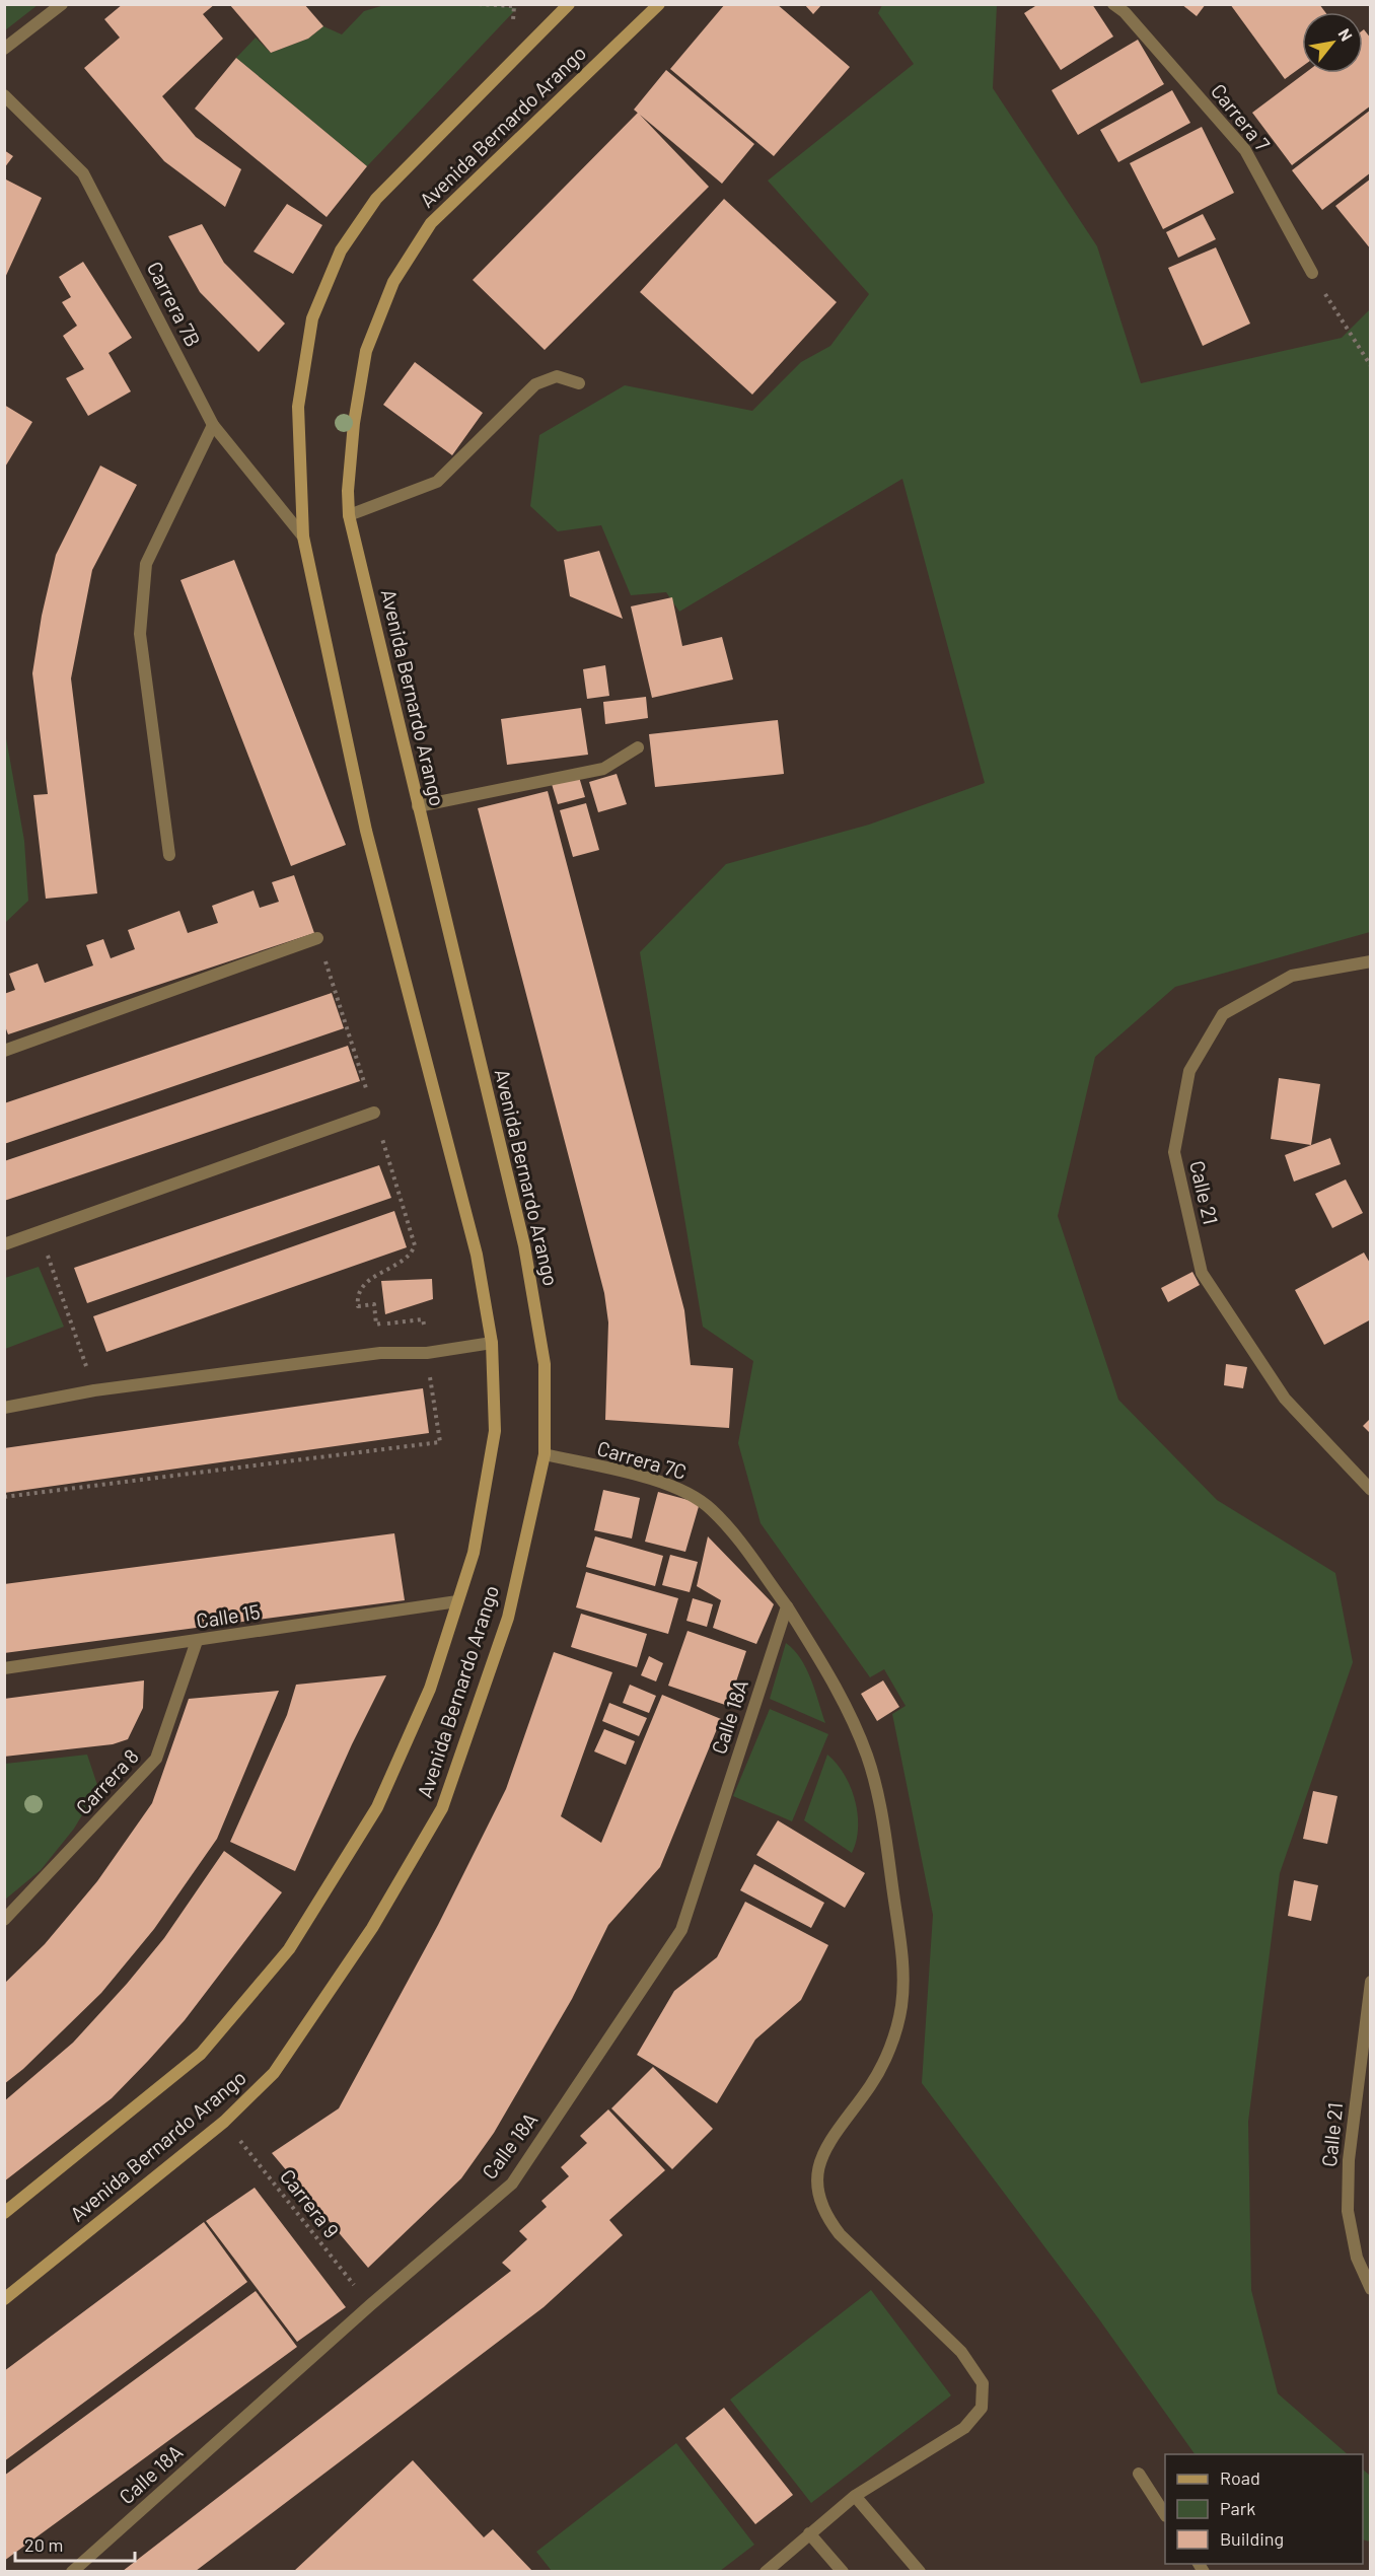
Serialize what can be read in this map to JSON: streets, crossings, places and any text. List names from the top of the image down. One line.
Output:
{"streets":{"main road":["Avenida Bernardo Arango"],"street":["Carrera 7","Carrera 7B","Calle 21","Carrera 7C","Calle 15","Calle 18A","Carrera 8"],"path":["Carrera 9"]},"crossings":[["Avenida Bernardo Arango","Carrera 7B"],["Avenida Bernardo Arango","Carrera 7C"],["Avenida Bernardo Arango","Calle 15"],["Avenida Bernardo Arango","Carrera 9"],["Carrera 7C","Calle 18A"],["Calle 15","Carrera 8"],["Calle 18A","Carrera 9"]],"legend":["Road","Park","Building"],"scale_bar":"20 m","north":"top right"}
